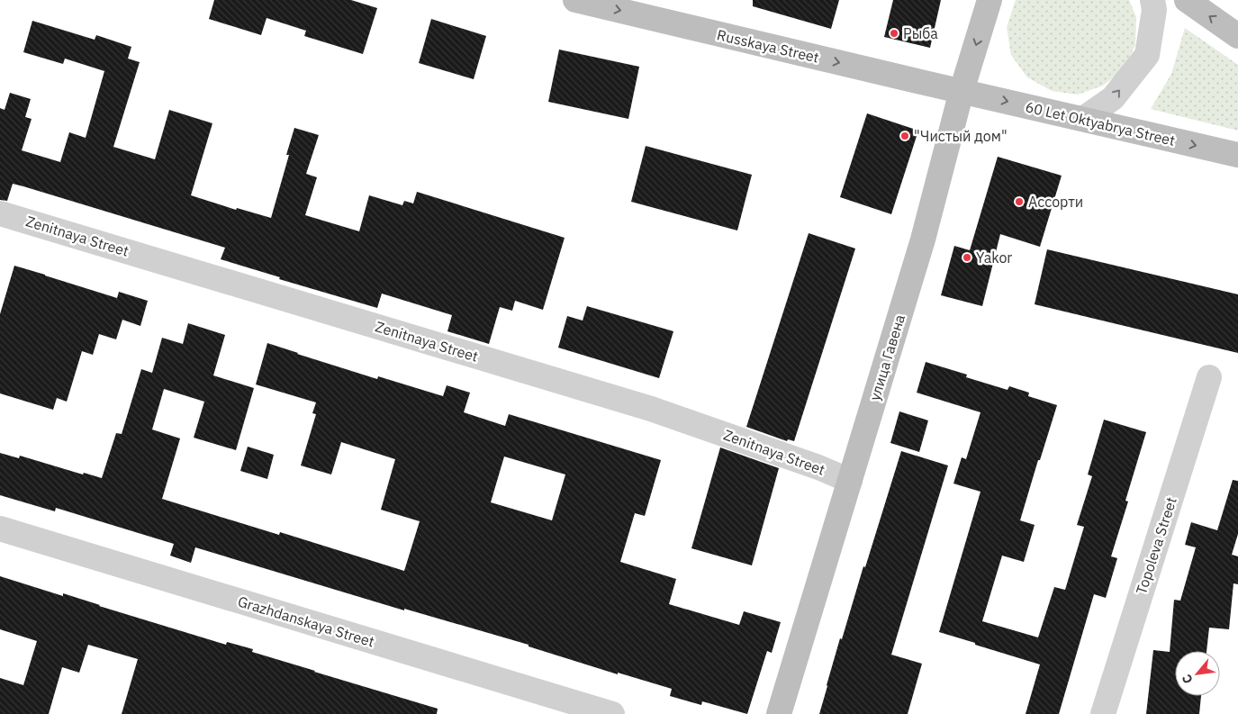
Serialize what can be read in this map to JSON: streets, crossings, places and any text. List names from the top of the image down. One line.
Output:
{"streets":{"main road":["Russkaya Street","60 Let Oktyabrya Street","улица Гавена"],"street":["Zenitnaya Street","Topoleva Street","Grazhdanskaya Street"]},"crossings":[["Russkaya Street","60 Let Oktyabrya Street"],["Russkaya Street","улица Гавена"],["60 Let Oktyabrya Street","улица Гавена"],["Zenitnaya Street","улица Гавена"]],"one_way":["Russkaya Street","60 Let Oktyabrya Street"],"places":["Рыба","\"Чистый дом\"","Ассорти","Yakor"],"north":"bottom left"}
